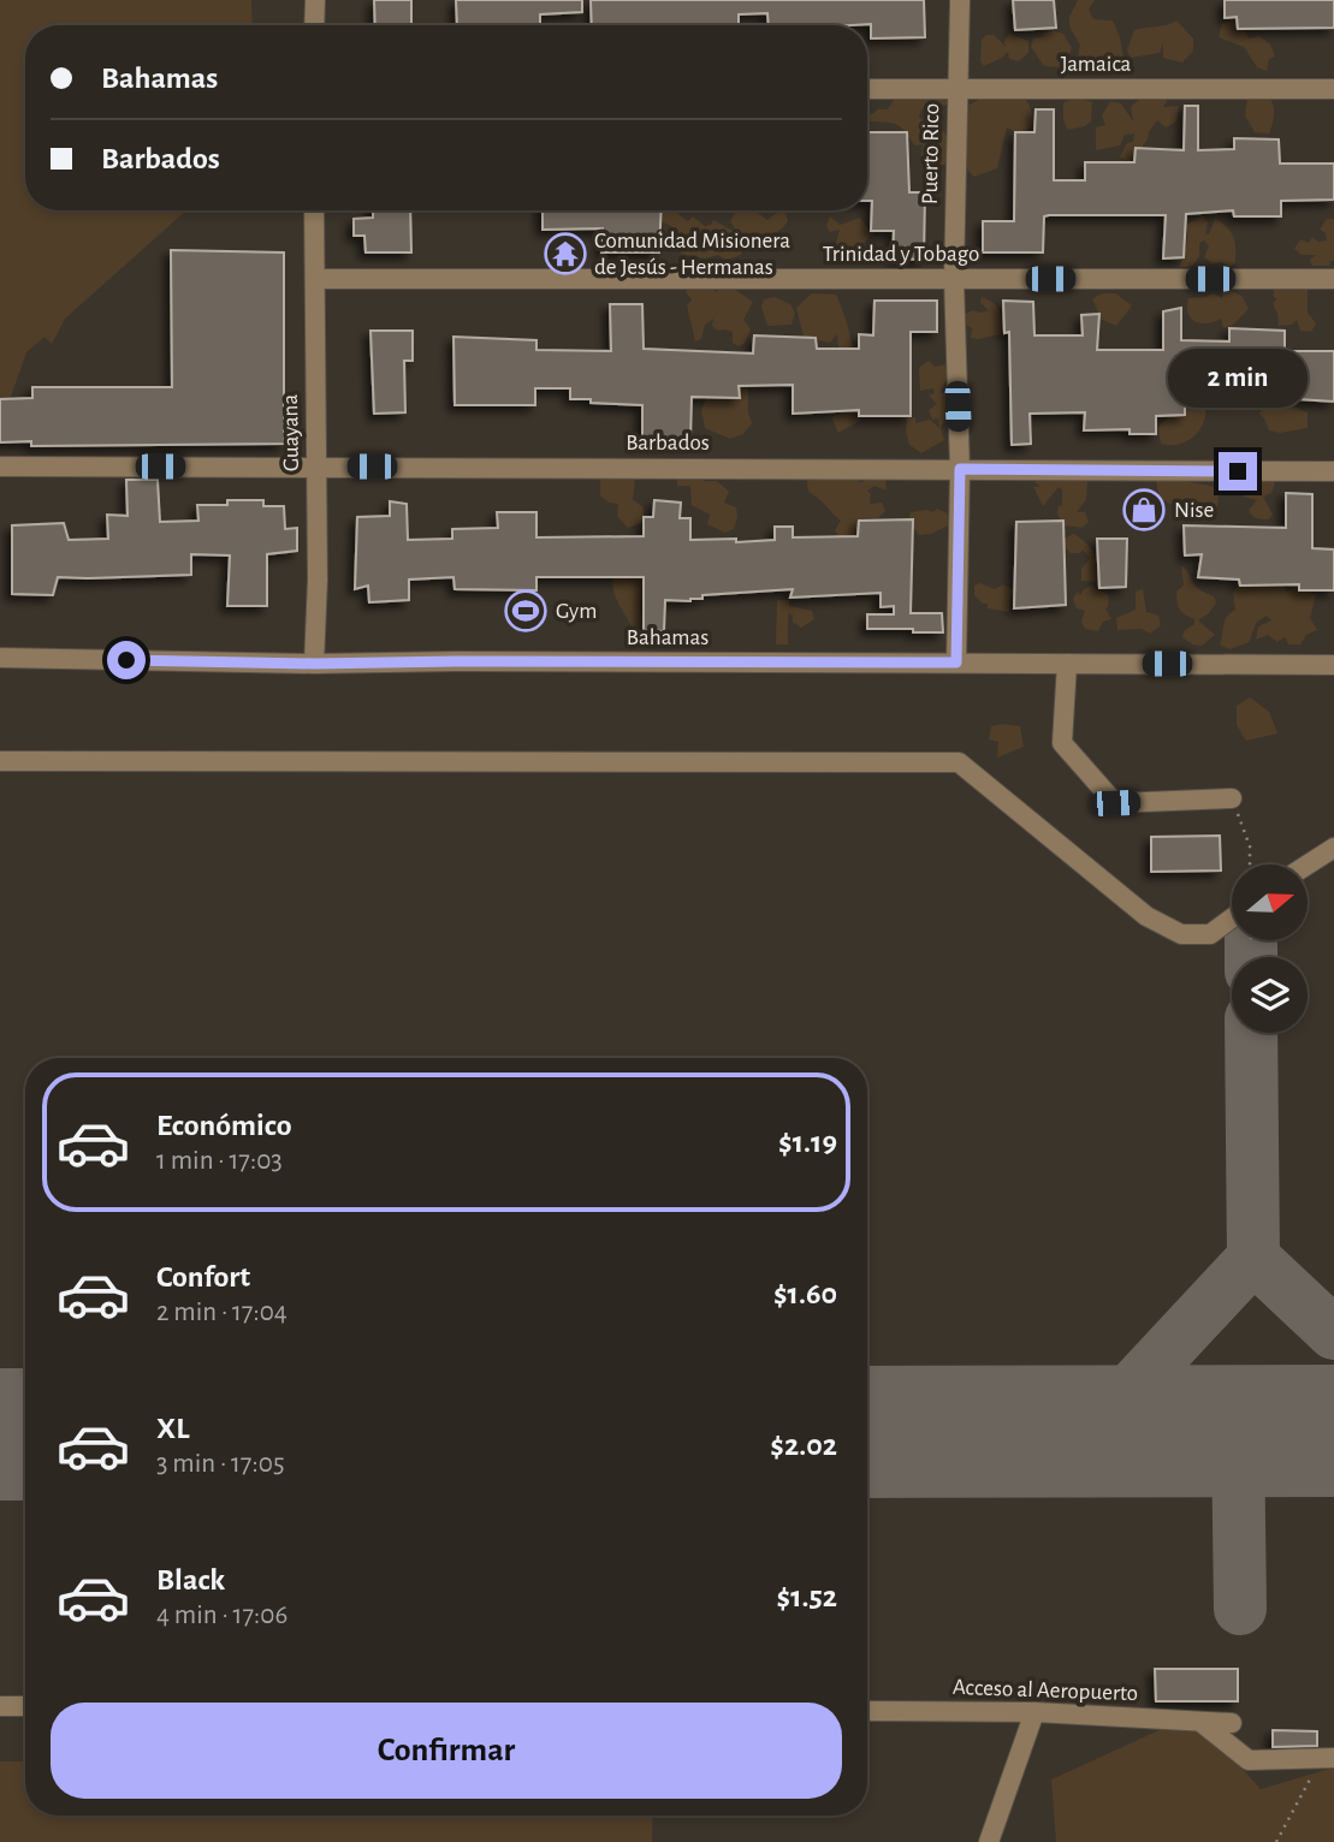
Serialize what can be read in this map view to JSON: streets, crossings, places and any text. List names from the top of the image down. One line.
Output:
{"streets":{"street":["Jamaica","Puerto Rico","Trinidad y Tobago","Guayana","Barbados","Bahamas","Acceso al Aeropuerto"]},"crossings":[["Jamaica","Puerto Rico"],["Puerto Rico","Trinidad y Tobago"],["Puerto Rico","Barbados"],["Puerto Rico","Bahamas"],["Trinidad y Tobago","Guayana"],["Guayana","Barbados"],["Guayana","Bahamas"]],"places":{"temple":["Comunidad Misionera de Jesús - Hermanas"],"shop":["Nise"],"sports":["Gym"]},"north":"right","page":{"banner":["Bahamas","Barbados"],"bubble":"2 min","list":[{"name":"Económico","note":"1 min · 17:03","value":"$1.19"},{"name":"Confort","note":"2 min · 17:04","value":"$1.60"},{"name":"XL","note":"3 min · 17:05","value":"$2.02"},{"name":"Black","note":"4 min · 17:06","value":"$1.52"}],"buttons":"Confirmar"}}
